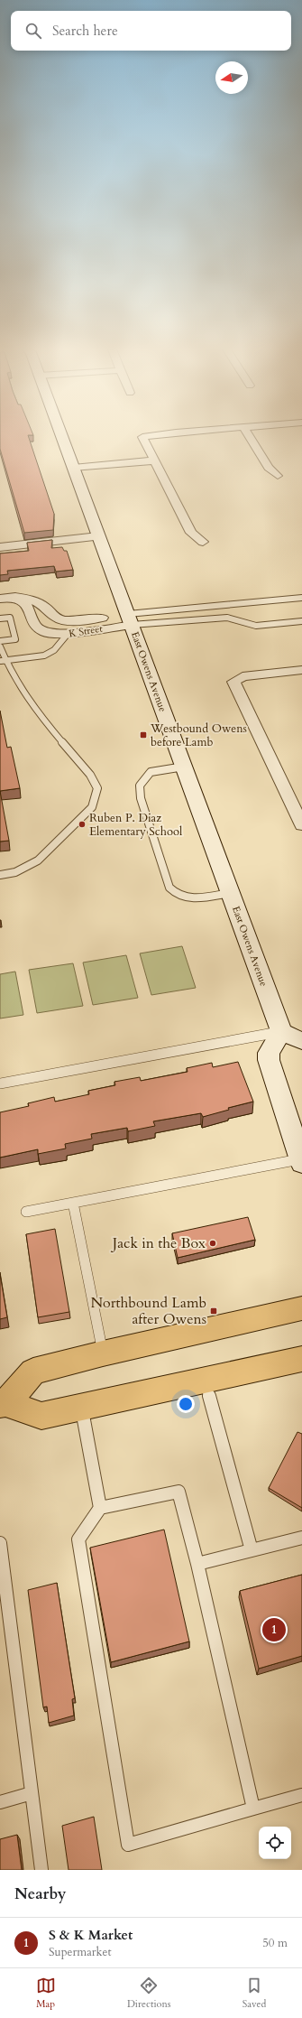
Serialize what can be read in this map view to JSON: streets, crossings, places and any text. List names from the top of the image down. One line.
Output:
{"streets":{"main road":["East Owens Avenue"],"street":["K Street"]},"crossings":[["K Street","East Owens Avenue"]],"places":{"transit":["Westbound Owens before Lamb","Northbound Lamb after Owens"],"other":["Ruben P. Diaz Elementary School","Jack in the Box"]},"north":"left","page":{"search":"Search here","pins":"1","heading":"Nearby","list":[{"mark":"1","name":"S & K Market","note":"Supermarket","value":"50 m"}],"nav":["Map","Directions","Saved"]}}
